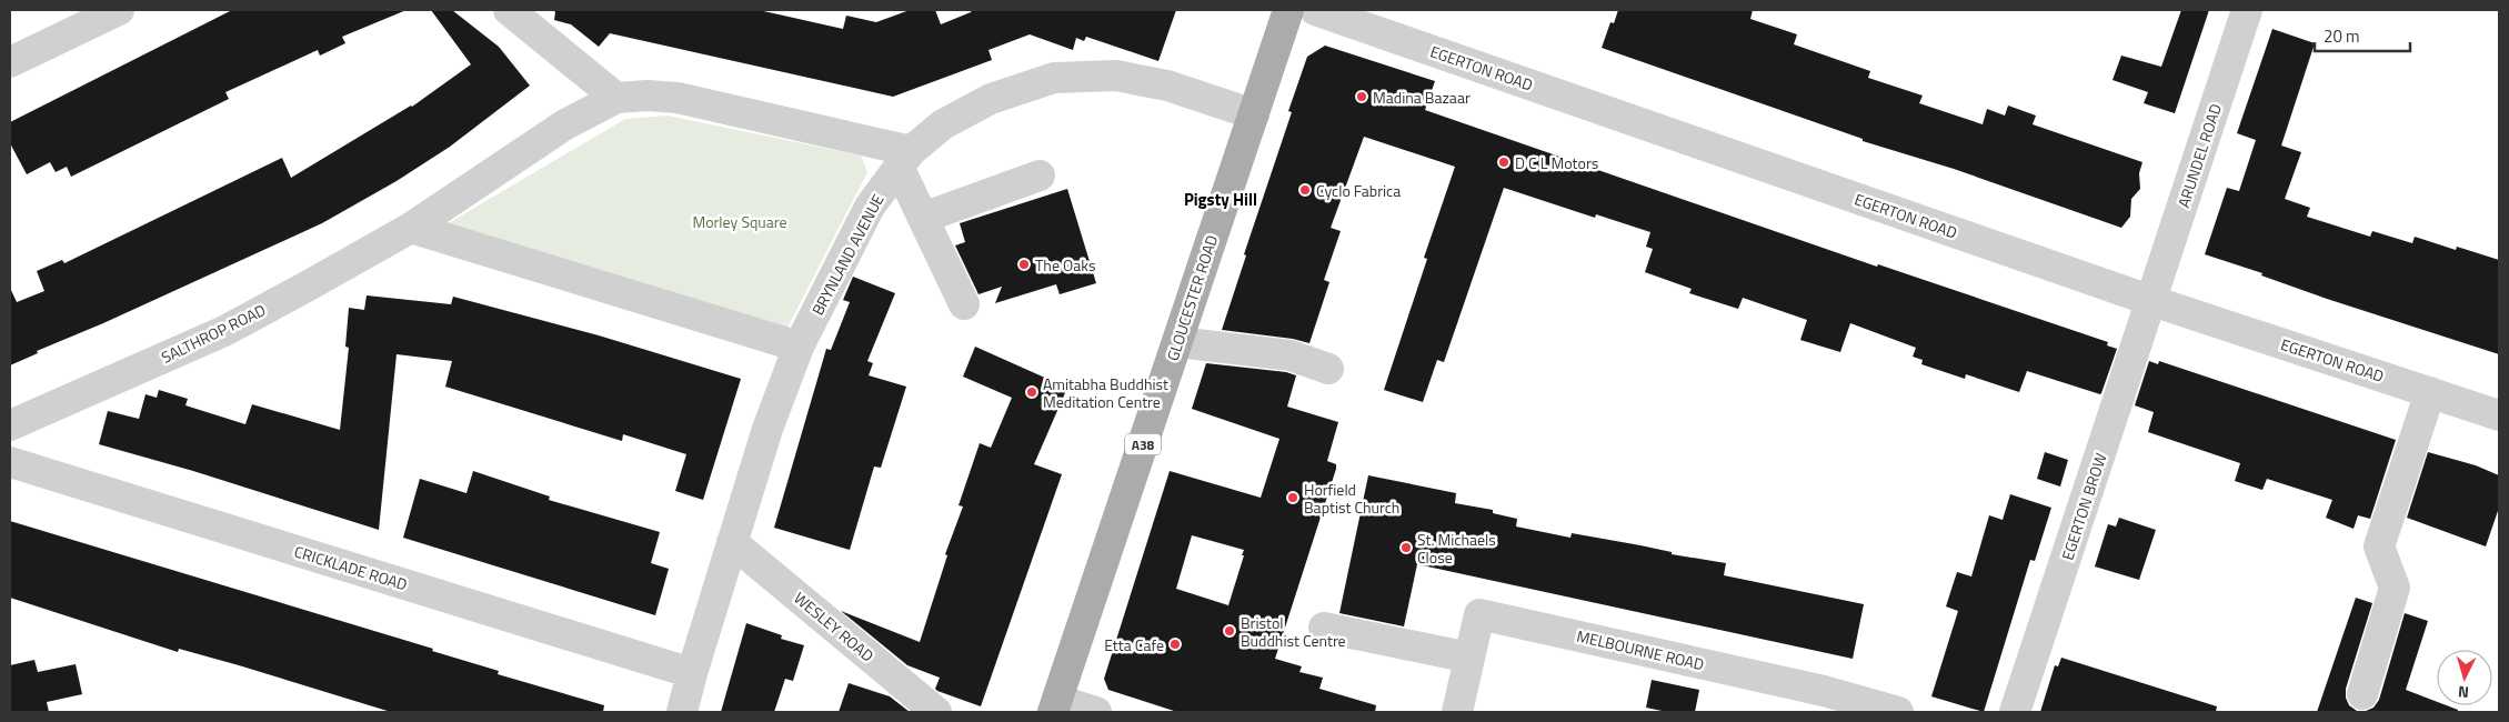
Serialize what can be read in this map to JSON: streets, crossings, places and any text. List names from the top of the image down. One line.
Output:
{"streets":{"main road":["GLOUCESTER ROAD","A38"],"street":["EGERTON ROAD","ARUNDEL ROAD","BRYNLAND AVENUE","SALTHROP ROAD","EGERTON BROW","CRICKLADE ROAD","WESLEY ROAD","MELBOURNE ROAD"]},"crossings":[["EGERTON ROAD","ARUNDEL ROAD"],["EGERTON ROAD","EGERTON BROW"],["ARUNDEL ROAD","EGERTON BROW"],["BRYNLAND AVENUE","GLOUCESTER ROAD"],["BRYNLAND AVENUE","CRICKLADE ROAD"],["BRYNLAND AVENUE","WESLEY ROAD"]],"districts":["Pigsty Hill"],"parks":["Morley Square"],"places":["Madina Bazaar","D C L Motors","Cyclo Fabrica","The Oaks","Amitabha Buddhist Meditation Centre","Horfield Baptist Church","St. Michaels Close","Bristol Buddhist Centre","Etta Cafe"],"scale_bar":"20 m","north":"bottom"}
